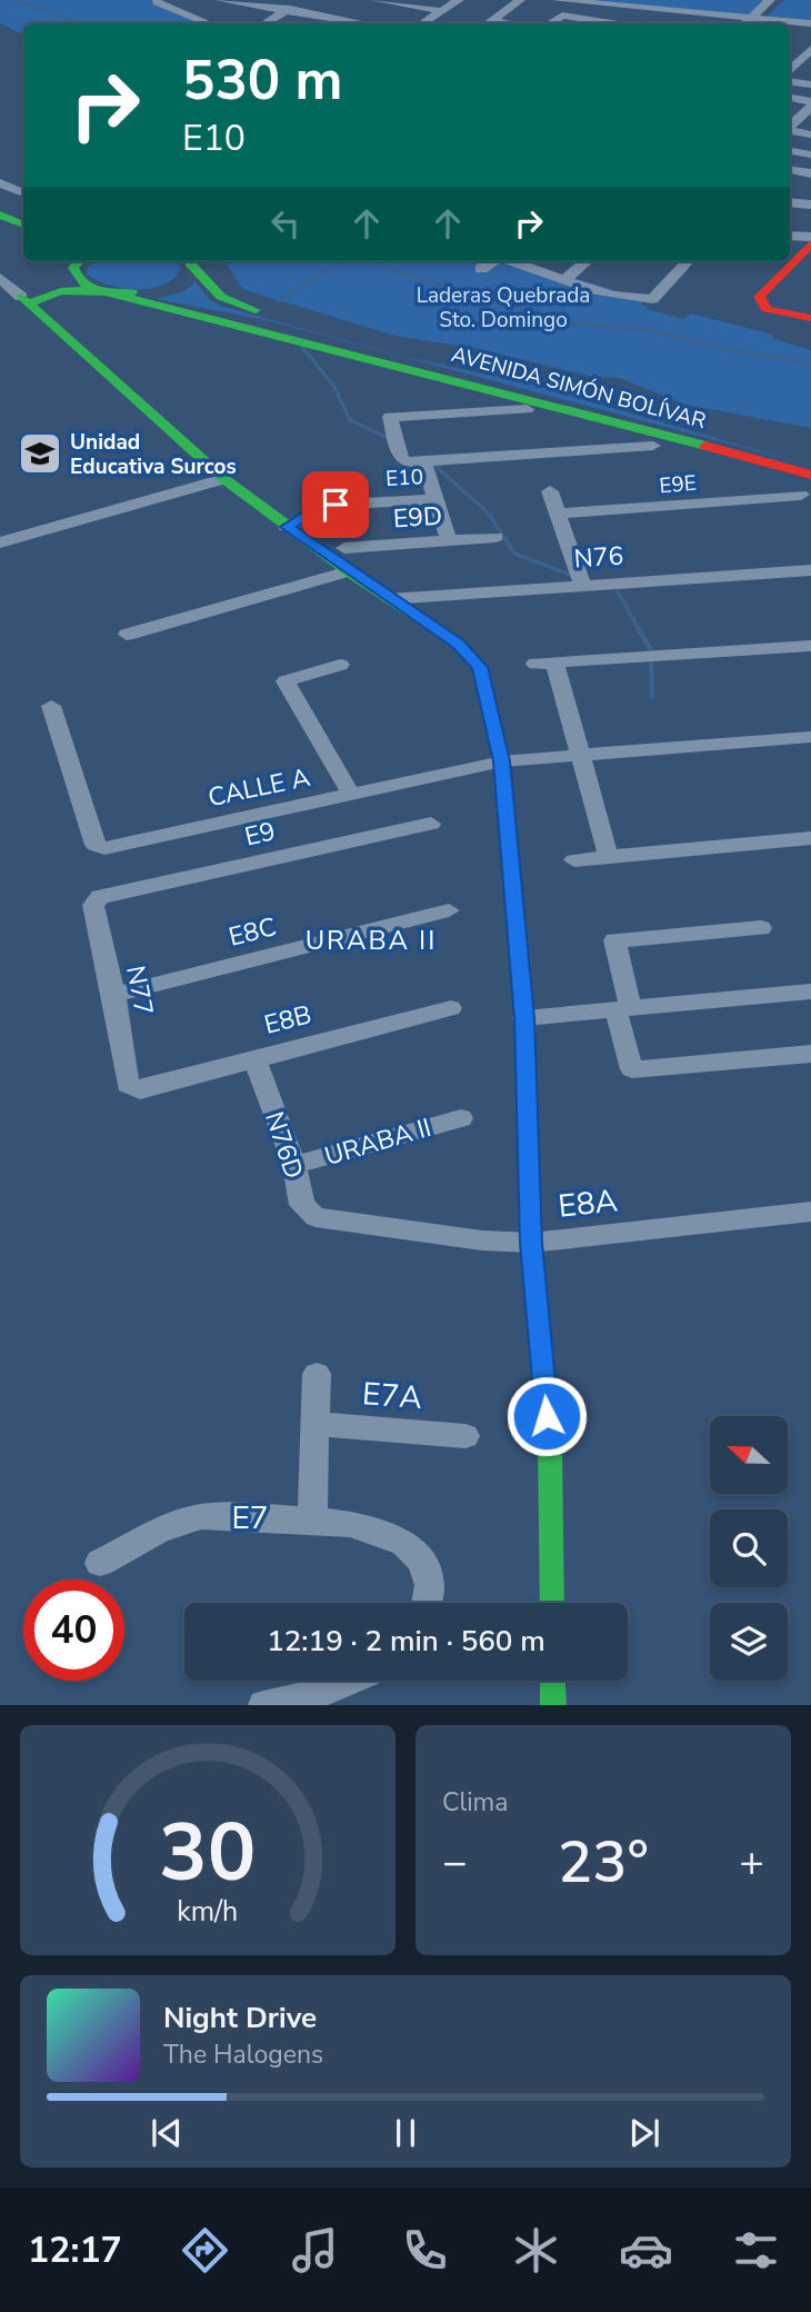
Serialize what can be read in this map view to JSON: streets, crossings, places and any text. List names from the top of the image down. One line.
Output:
{"streets":{"main road":["AVENIDA SIMÓN BOLÍVAR"],"street":["E10","E9E","E9D","N76","CALLE A","E9","E8C","N77","E8B","URABA II","N76D","E8A","E7A","E7"]},"crossings":[["E9","N77"],["E8C","N77"],["N77","E8B"],["E8B","N76D"],["URABA II","N76D"],["N76D","E8A"]],"districts":["URABA II"],"parks":["Laderas Quebrada Sto. Domingo"],"places":{"school or university":["Unidad Educativa Surcos"]},"north":"left","page":{"turn":["530 m","E10"],"limit":"40","trip":"12:19 · 2 min · 560 m","tile":"Clima","heat":["−","23°","+"],"song":["Night Drive","The Halogens"],"tabs":"12:17","gauge":["30","km/h"]}}
